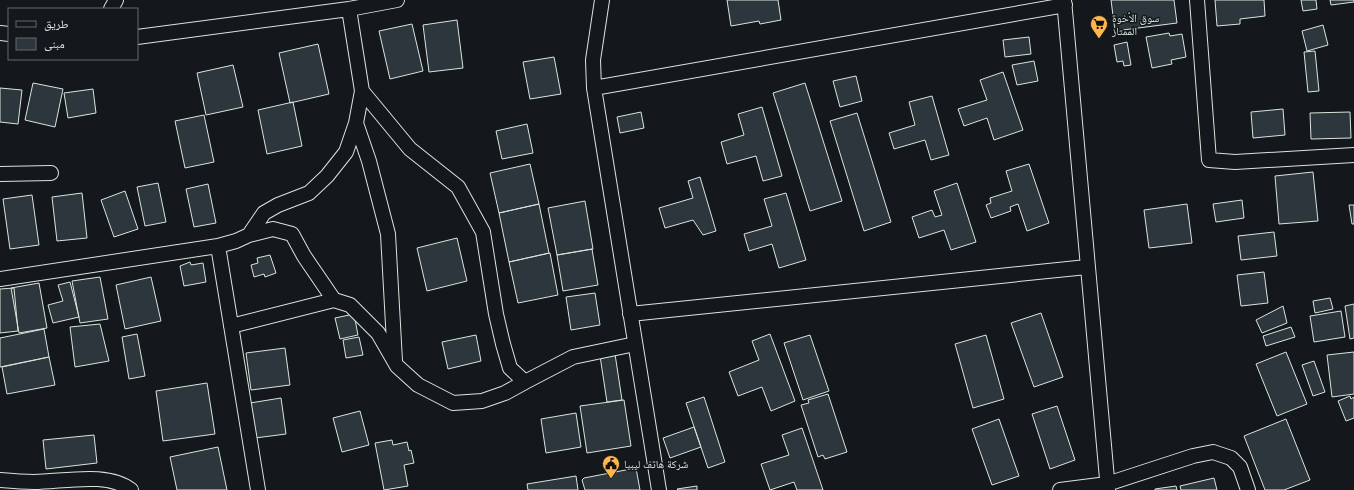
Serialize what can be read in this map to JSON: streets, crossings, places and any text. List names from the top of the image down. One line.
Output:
{"places":{"supermarket":["سوق الأخوة الممتاز"],"public building":["شركة هاتف ليبيا"]},"legend":["طريق","مبنى"]}
